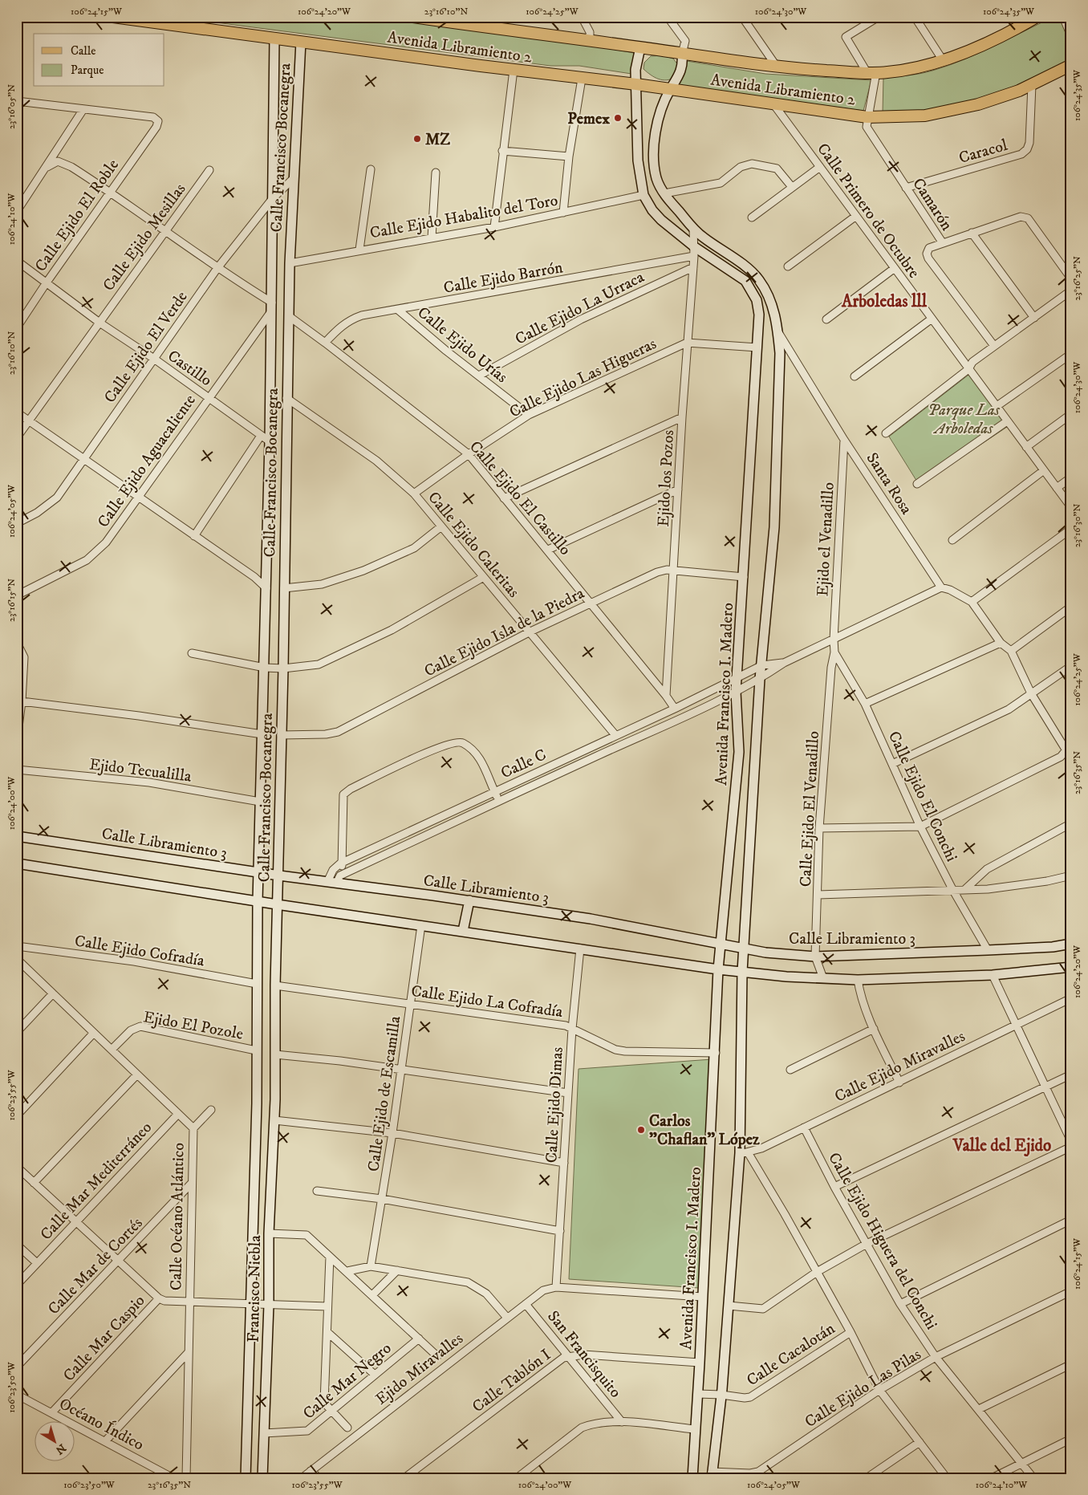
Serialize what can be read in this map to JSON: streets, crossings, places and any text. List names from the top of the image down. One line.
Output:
{"streets":{"main road":["Avenida Libramiento 2"],"street":["Calle Francisco Bocanegra","Caracol","Camarón","Calle Primero de Octubre","Calle Ejido El Roble","Calle Ejido Habalito del Toro","Calle Ejido Mesillas","Calle Ejido Barrón","Calle Ejido La Urraca","Calle Ejido Urías","Calle Ejido El Verde","Castillo","Calle Ejido Las Higueras","Calle Ejido Aguacaliente","Ejido los Pozos","Santa Rosa","Calle Ejido El Castillo","Ejido el Venadillo","Calle Ejido Caleritas","Calle Ejido Isla de la Piedra","Avenida Francisco I. Madero","Calle C","Ejido Tecualilla","Calle Ejido El Conchi","Calle Ejido El Venadillo","Calle Libramiento 3","Calle Ejido Cofradía","Calle Ejido La Cofradía","Ejido El Pozole","Calle Ejido Miravalles","Calle Ejido de Escamilla","Calle Ejido Dimas","Calle Mar Mediterráneo","Calle Océano Atlántico","Calle Ejido Higuera del Conchi","Calle Mar de Cortés","Francisco Niebla","Calle Mar Caspio","San Francisquito","Calle Cacalotán","Ejido Miravalles","Calle Mar Negro","Calle Tablón I","Calle Ejido Las Pilas","Océano Índico"]},"crossings":[["Avenida Libramiento 2","Calle Francisco Bocanegra"],["Avenida Libramiento 2","Caracol"],["Avenida Libramiento 2","Camarón"],["Avenida Libramiento 2","Calle Primero de Octubre"],["Avenida Libramiento 2","Avenida Francisco I. Madero"],["Calle Francisco Bocanegra","Calle Ejido Habalito del Toro"],["Calle Francisco Bocanegra","Calle Ejido El Verde"],["Calle Francisco Bocanegra","Castillo"],["Calle Francisco Bocanegra","Calle Ejido Aguacaliente"],["Calle Francisco Bocanegra","Calle Ejido El Castillo"],["Calle Francisco Bocanegra","Calle Ejido Caleritas"],["Calle Francisco Bocanegra","Calle Ejido Isla de la Piedra"],["Calle Francisco Bocanegra","Ejido Tecualilla"],["Calle Francisco Bocanegra","Calle Libramiento 3"],["Calle Francisco Bocanegra","Calle Ejido Cofradía"],["Calle Francisco Bocanegra","Calle Ejido La Cofradía"],["Calle Francisco Bocanegra","Francisco Niebla"],["Caracol","Camarón"],["Calle Ejido El Roble","Castillo"],["Calle Ejido Habalito del Toro","Avenida Francisco I. Madero"],["Calle Ejido Mesillas","Castillo"],["Calle Ejido Barrón","Calle Ejido Urías"],["Calle Ejido Barrón","Ejido los Pozos"],["Calle Ejido Barrón","Calle Ejido El Castillo"],["Calle Ejido Barrón","Avenida Francisco I. Madero"],["Calle Ejido La Urraca","Calle Ejido Urías"],["Calle Ejido La Urraca","Ejido los Pozos"],["Calle Ejido Urías","Calle Ejido Las Higueras"],["Calle Ejido El Verde","Castillo"],["Castillo","Calle Ejido Aguacaliente"],["Calle Ejido Las Higueras","Ejido los Pozos"],["Calle Ejido Las Higueras","Calle Ejido El Castillo"],["Calle Ejido Las Higueras","Calle Ejido Caleritas"],["Calle Ejido Las Higueras","Avenida Francisco I. Madero"],["Ejido los Pozos","Calle Ejido El Castillo"],["Ejido los Pozos","Calle Ejido Isla de la Piedra"],["Ejido los Pozos","Avenida Francisco I. Madero"],["Santa Rosa","Ejido el Venadillo"],["Santa Rosa","Avenida Francisco I. Madero"],["Calle Ejido El Castillo","Calle Ejido Isla de la Piedra"],["Ejido el Venadillo","Calle Ejido El Venadillo"],["Calle Ejido Caleritas","Calle Ejido Isla de la Piedra"],["Calle Ejido Caleritas","Calle C"],["Calle Ejido Isla de la Piedra","Avenida Francisco I. Madero"],["Avenida Francisco I. Madero","Calle C"],["Avenida Francisco I. Madero","Calle Libramiento 3"],["Avenida Francisco I. Madero","Calle Ejido La Cofradía"],["Avenida Francisco I. Madero","Calle Ejido Miravalles"],["Avenida Francisco I. Madero","Calle Cacalotán"],["Avenida Francisco I. Madero","Calle Tablón I"],["Avenida Francisco I. Madero","Calle Ejido Las Pilas"],["Calle C","Calle Libramiento 3"],["Calle Ejido El Conchi","Calle Ejido El Venadillo"],["Calle Ejido El Conchi","Calle Libramiento 3"],["Calle Ejido El Venadillo","Calle Libramiento 3"],["Calle Ejido Cofradía","Francisco Niebla"],["Calle Ejido La Cofradía","Calle Ejido de Escamilla"],["Calle Ejido La Cofradía","Calle Ejido Dimas"],["Calle Ejido La Cofradía","Francisco Niebla"],["Ejido El Pozole","Calle Océano Atlántico"],["Ejido El Pozole","Francisco Niebla"],["Calle Ejido Miravalles","Calle Ejido Higuera del Conchi"],["Calle Ejido Dimas","Ejido Miravalles"],["Calle Mar Mediterráneo","Calle Océano Atlántico"],["Calle Océano Atlántico","Calle Mar de Cortés"],["Calle Ejido Higuera del Conchi","Calle Ejido Las Pilas"],["Francisco Niebla","Calle Mar Negro"],["Calle Mar Caspio","Océano Índico"],["San Francisquito","Ejido Miravalles"],["San Francisquito","Calle Tablón I"]],"districts":["Arboledas lll","Valle del Ejido"],"parks":["Parque Las Arboledas"],"places":["Pemex","MZ","Carlos \"Chaflan\" López"],"legend":["Calle","Parque"],"north":"bottom right","coordinates":["106°24'15\"W","106°24'20\"W","23°16'10\"N","106°24'25\"W","106°24'30\"W","106°24'35\"W","23°16'05\"N","106°24'10\"W","23°16'25\"N","106°24'05\"W","23°16'30\"N","23°16'15\"N","23°16'35\"N","106°24'00\"W","106°23'55\"W","106°23'50\"W"]}
